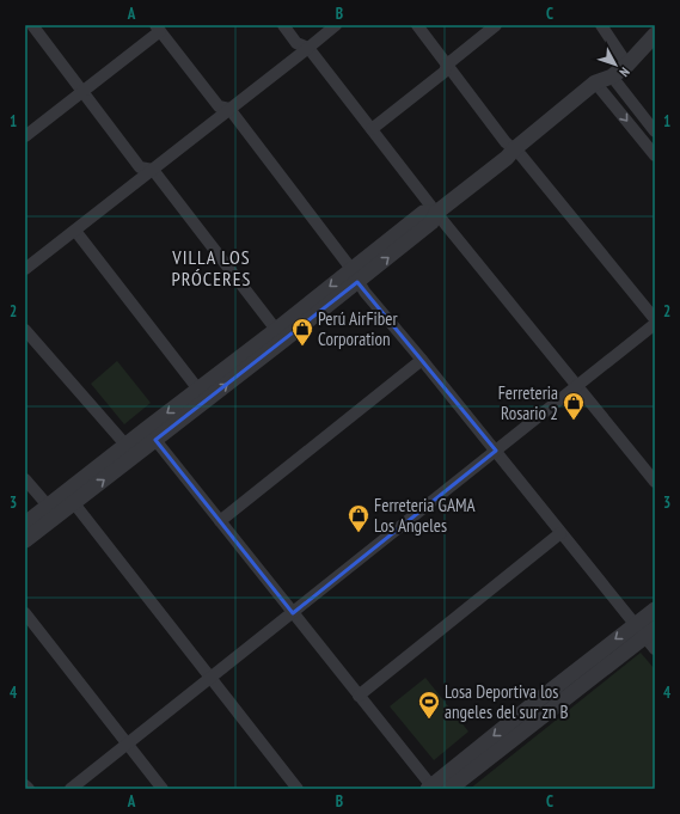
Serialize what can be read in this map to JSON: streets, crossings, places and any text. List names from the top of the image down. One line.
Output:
{"districts":["VILLA LOS PRÓCERES"],"places":{"shop":["Perú AirFiber Corporation","Ferreteria Rosario 2","Ferreteria GAMA Los Angeles"],"sports":["Losa Deportiva los angeles del sur zn B"]},"north":"bottom right","grid":{"columns":["A","B","C"],"rows":["1","2","3","4"]}}
